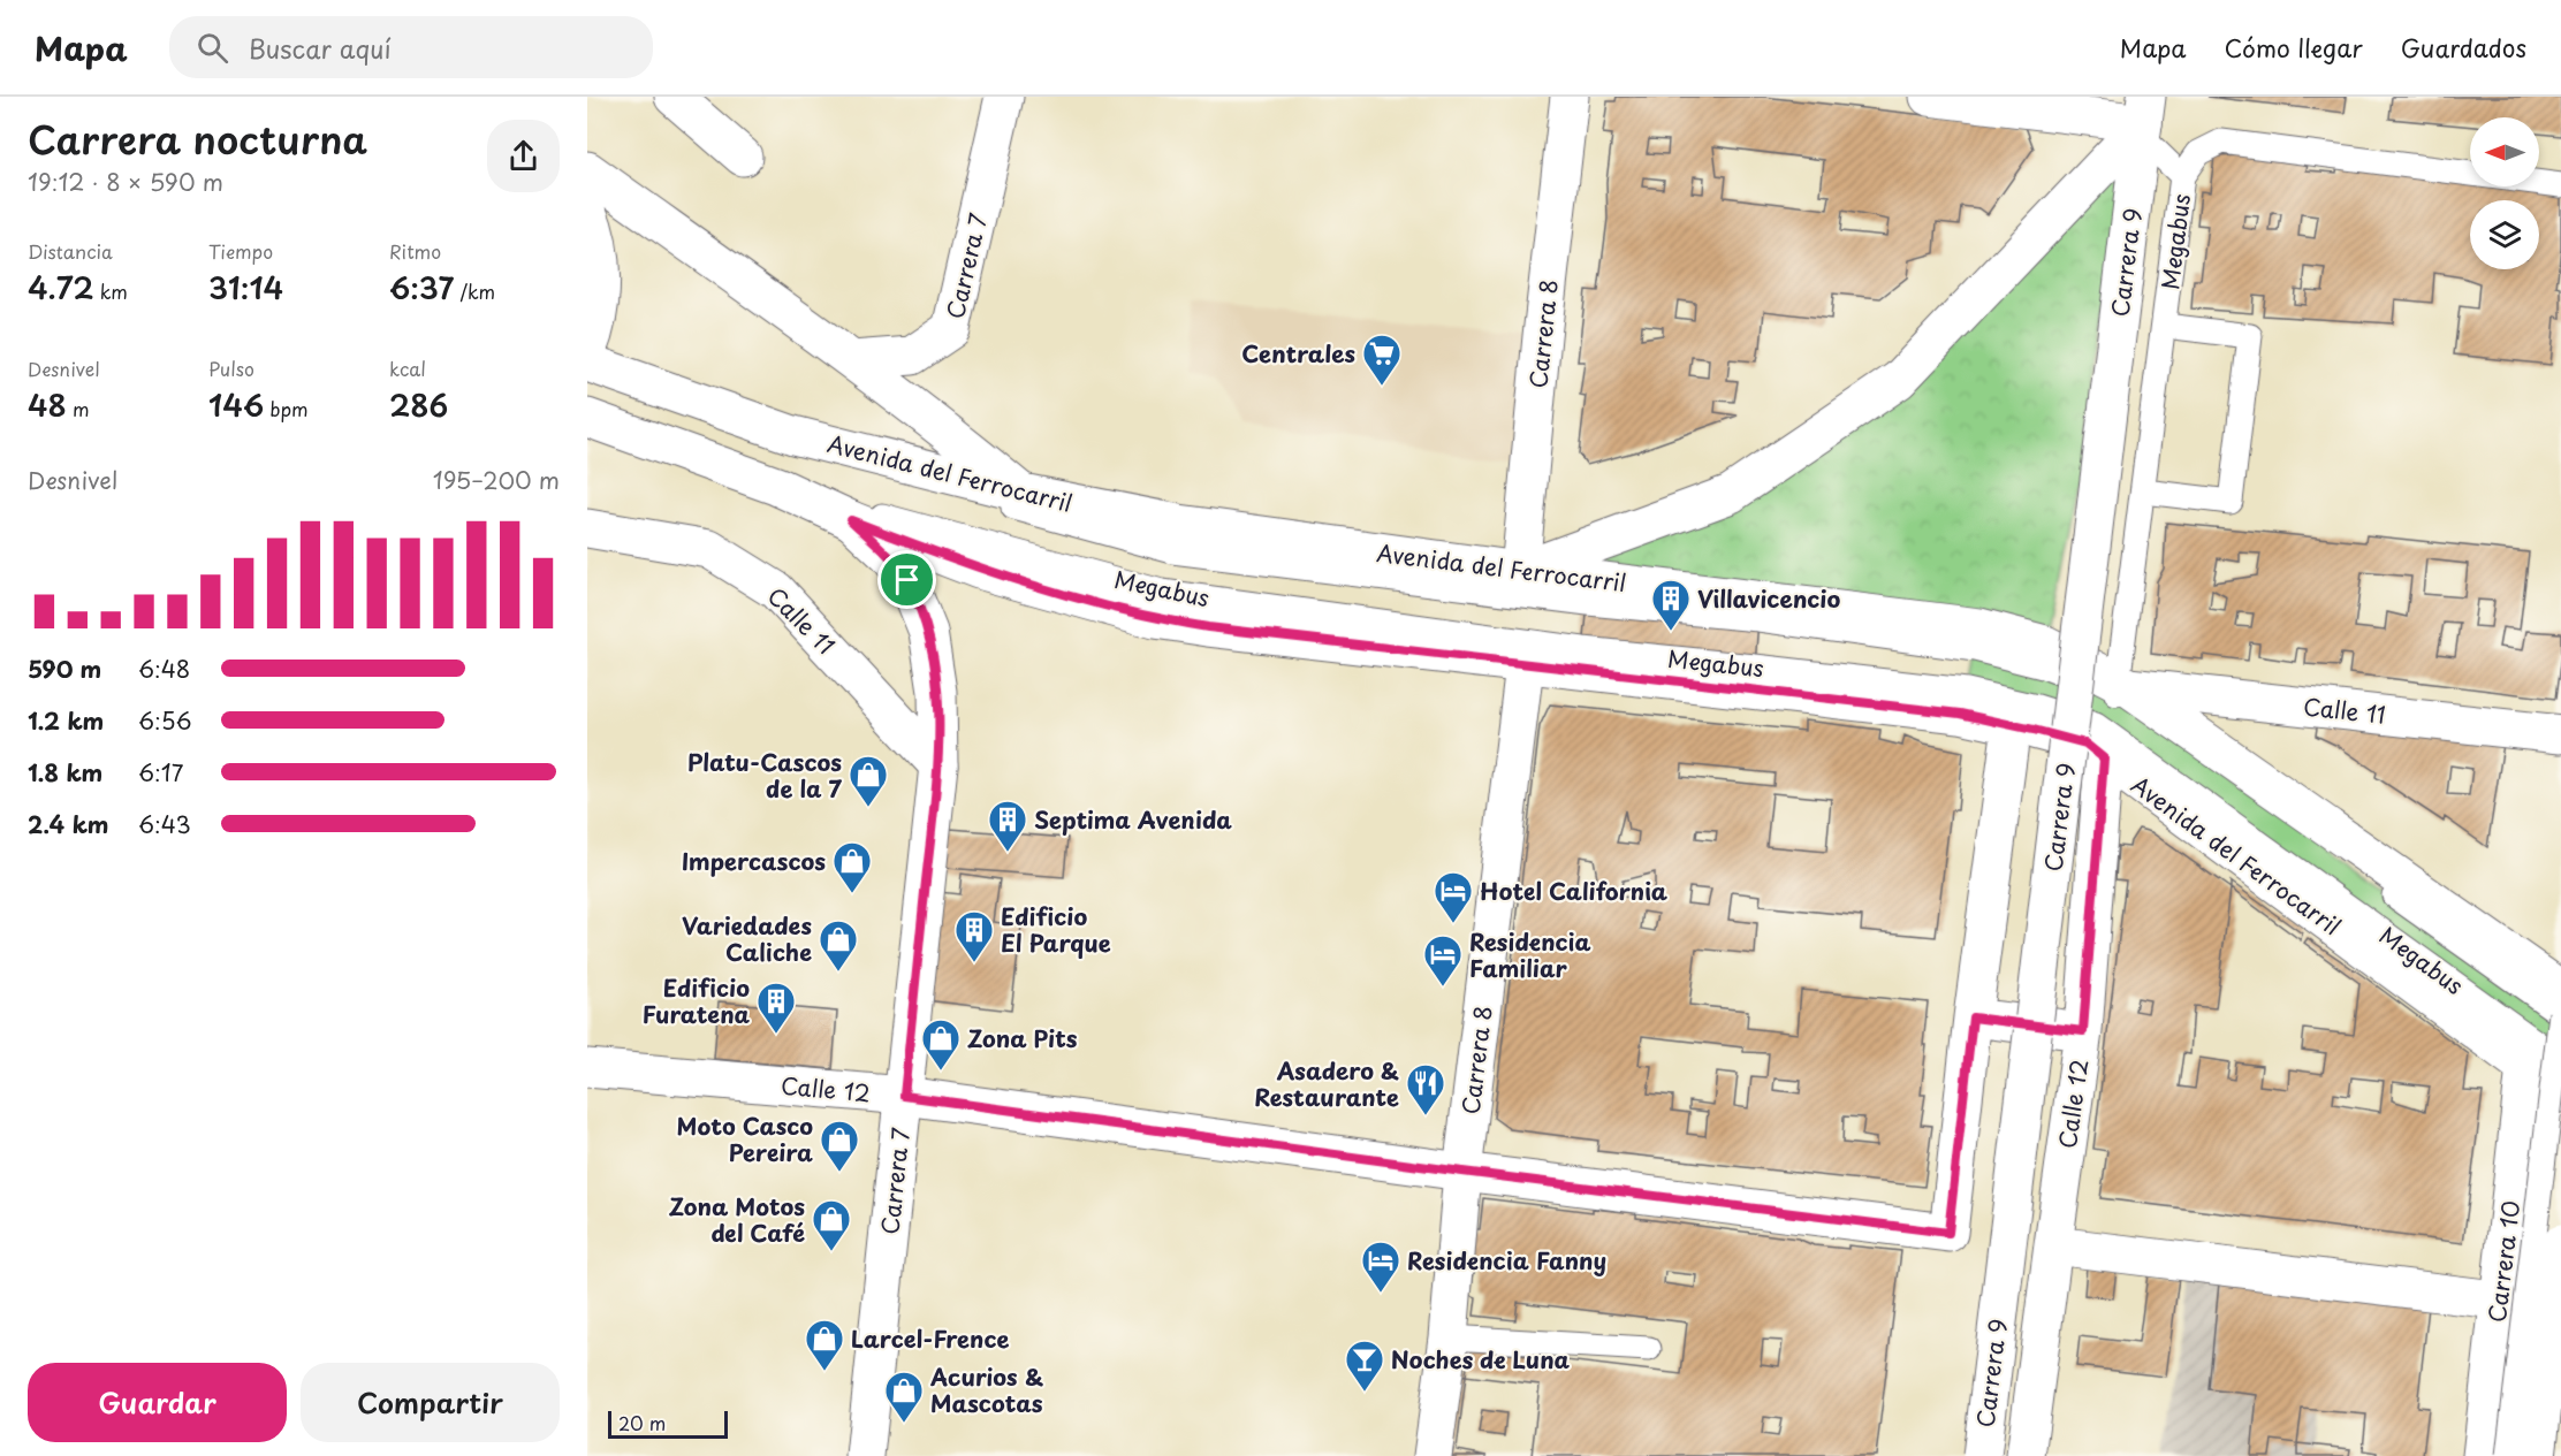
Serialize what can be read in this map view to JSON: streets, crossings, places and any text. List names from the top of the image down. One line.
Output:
{"streets":{"street":["Carrera 9","Carrera 7","Carrera 8","Avenida del Ferrocarril","Calle 11","Calle 12","Carrera 10"],"lane":["Megabus"]},"crossings":[["Megabus","Avenida del Ferrocarril"],["Megabus","Calle 11"],["Megabus","Carrera 10"],["Carrera 7","Avenida del Ferrocarril"],["Carrera 7","Calle 11"],["Carrera 7","Calle 12"],["Carrera 8","Avenida del Ferrocarril"],["Carrera 8","Calle 12"],["Avenida del Ferrocarril","Calle 11"],["Avenida del Ferrocarril","Carrera 10"]],"places":{"supermarket":["Centrales"],"building":["Villavicencio","Septima Avenida","Edificio El Parque","Edificio Furatena"],"shop":["Platu-Cascos de la 7","Impercascos","Variedades Caliche","Zona Pits","Moto Casco Pereira","Zona Motos del Café","Larcel-Frence","Acurios & Mascotas"],"hotel":["Hotel California","Residencia Familiar","Residencia Fanny"],"restaurant":["Asadero & Restaurante"],"bar":["Noches de Luna"]},"scale_bar":"20 m","north":"left","page":{"header":"Mapa","search":"Buscar aquí","nav":["Mapa","Cómo llegar","Guardados"],"heading":["Carrera nocturna","19:12 · 8 × 590 m"],"stats":[["Distancia","4.72 km"],["Tiempo","31:14"],["Ritmo","6:37 /km"],["Desnivel","48 m"],["Pulso","146 bpm"],["kcal","286"]],"chart":["Desnivel","195–200 m"],"list":[{"name":"590 m","note":"6:48"},{"name":"1.2 km","note":"6:56"},{"name":"1.8 km","note":"6:17"},{"name":"2.4 km","note":"6:43"}],"buttons":["Guardar","Compartir"],"scale":"20 m"}}
